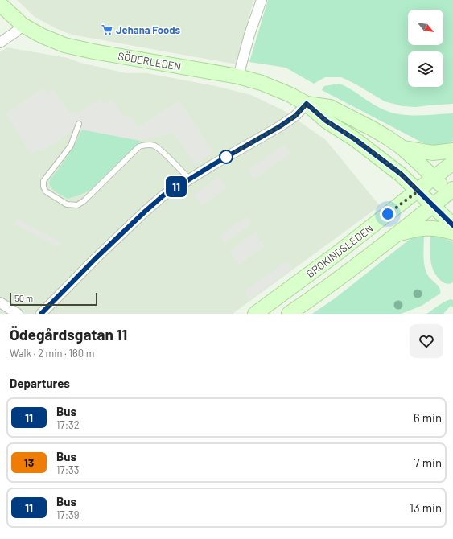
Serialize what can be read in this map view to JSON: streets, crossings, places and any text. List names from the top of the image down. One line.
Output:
{"streets":{"main road":["SÖDERLEDEN","BROKINDSLEDEN"]},"crossings":[["SÖDERLEDEN","BROKINDSLEDEN"]],"places":{"supermarket":["Jehana Foods"]},"lines":["bus line 11"],"scale_bar":"50 m","north":"bottom right","page":{"on_map":"11","scale":"50 m","heading":[["Ödegårdsgatan 11","Walk · 2 min · 160 m"],"Departures"],"list":[{"mark":"11","name":"Bus","note":"17:32","value":"6 min"},{"mark":"13","name":"Bus","note":"17:33","value":"7 min"},{"mark":"11","name":"Bus","note":"17:39","value":"13 min"}]}}
